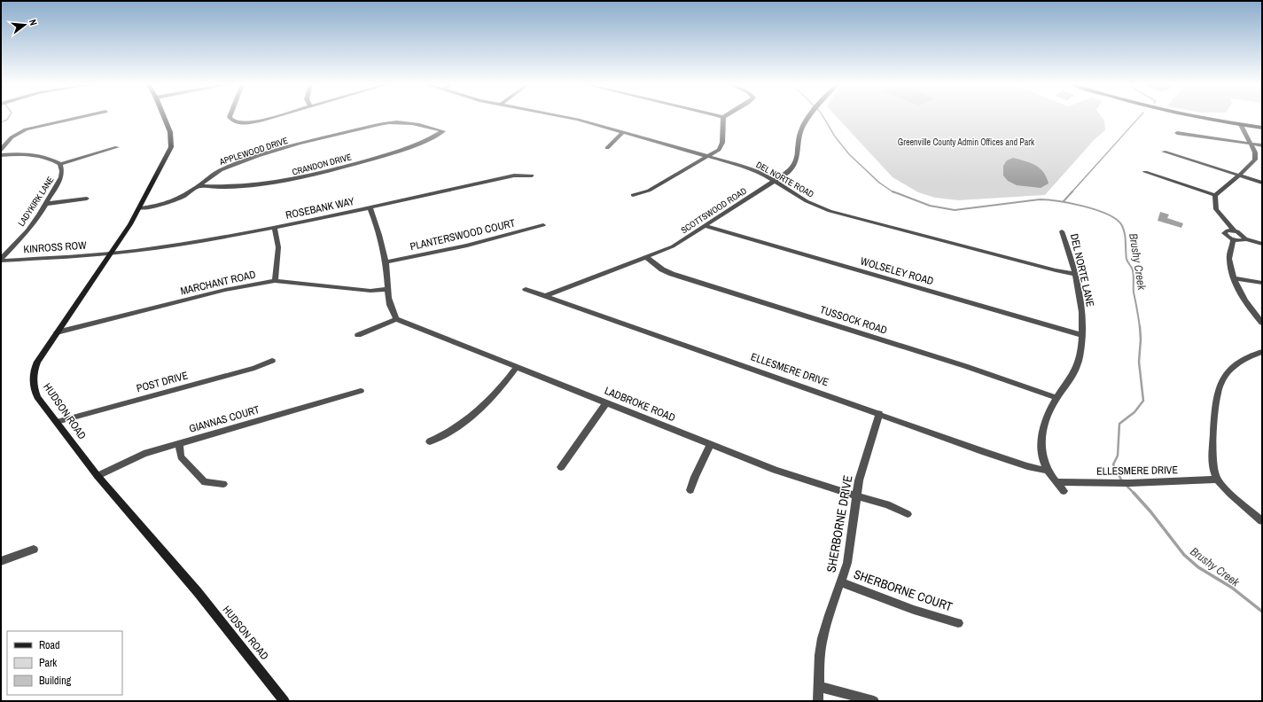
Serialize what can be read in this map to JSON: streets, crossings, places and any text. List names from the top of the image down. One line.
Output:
{"streets":{"street":["APPLEWOOD DRIVE","CRANDON DRIVE","DEL NORTE ROAD","LADYKIRK LANE","ROSEBANK WAY","SCOTTSWOOD ROAD","PLANTERSWOOD COURT","KINROSS ROW","DEL NORTE LANE","WOLSELEY ROAD","MARCHANT ROAD","TUSSOCK ROAD","ELLESMERE DRIVE","POST DRIVE","LADBROKE ROAD","HUDSON ROAD","GIANNAS COURT","SHERBORNE DRIVE","SHERBORNE COURT"]},"crossings":[["APPLEWOOD DRIVE","CRANDON DRIVE"],["APPLEWOOD DRIVE","HUDSON ROAD"],["DEL NORTE ROAD","SCOTTSWOOD ROAD"],["DEL NORTE ROAD","DEL NORTE LANE"],["LADYKIRK LANE","KINROSS ROW"],["ROSEBANK WAY","KINROSS ROW"],["ROSEBANK WAY","HUDSON ROAD"],["SCOTTSWOOD ROAD","WOLSELEY ROAD"],["SCOTTSWOOD ROAD","TUSSOCK ROAD"],["SCOTTSWOOD ROAD","ELLESMERE DRIVE"],["KINROSS ROW","HUDSON ROAD"],["DEL NORTE LANE","WOLSELEY ROAD"],["DEL NORTE LANE","TUSSOCK ROAD"],["DEL NORTE LANE","ELLESMERE DRIVE"],["MARCHANT ROAD","HUDSON ROAD"],["ELLESMERE DRIVE","SHERBORNE DRIVE"],["POST DRIVE","HUDSON ROAD"],["LADBROKE ROAD","SHERBORNE DRIVE"],["HUDSON ROAD","GIANNAS COURT"],["SHERBORNE DRIVE","SHERBORNE COURT"]],"water":["Brushy Creek"],"parks":["Greenville County Admin Offices and Park"],"legend":["Road","Park","Building"],"north":"right"}
